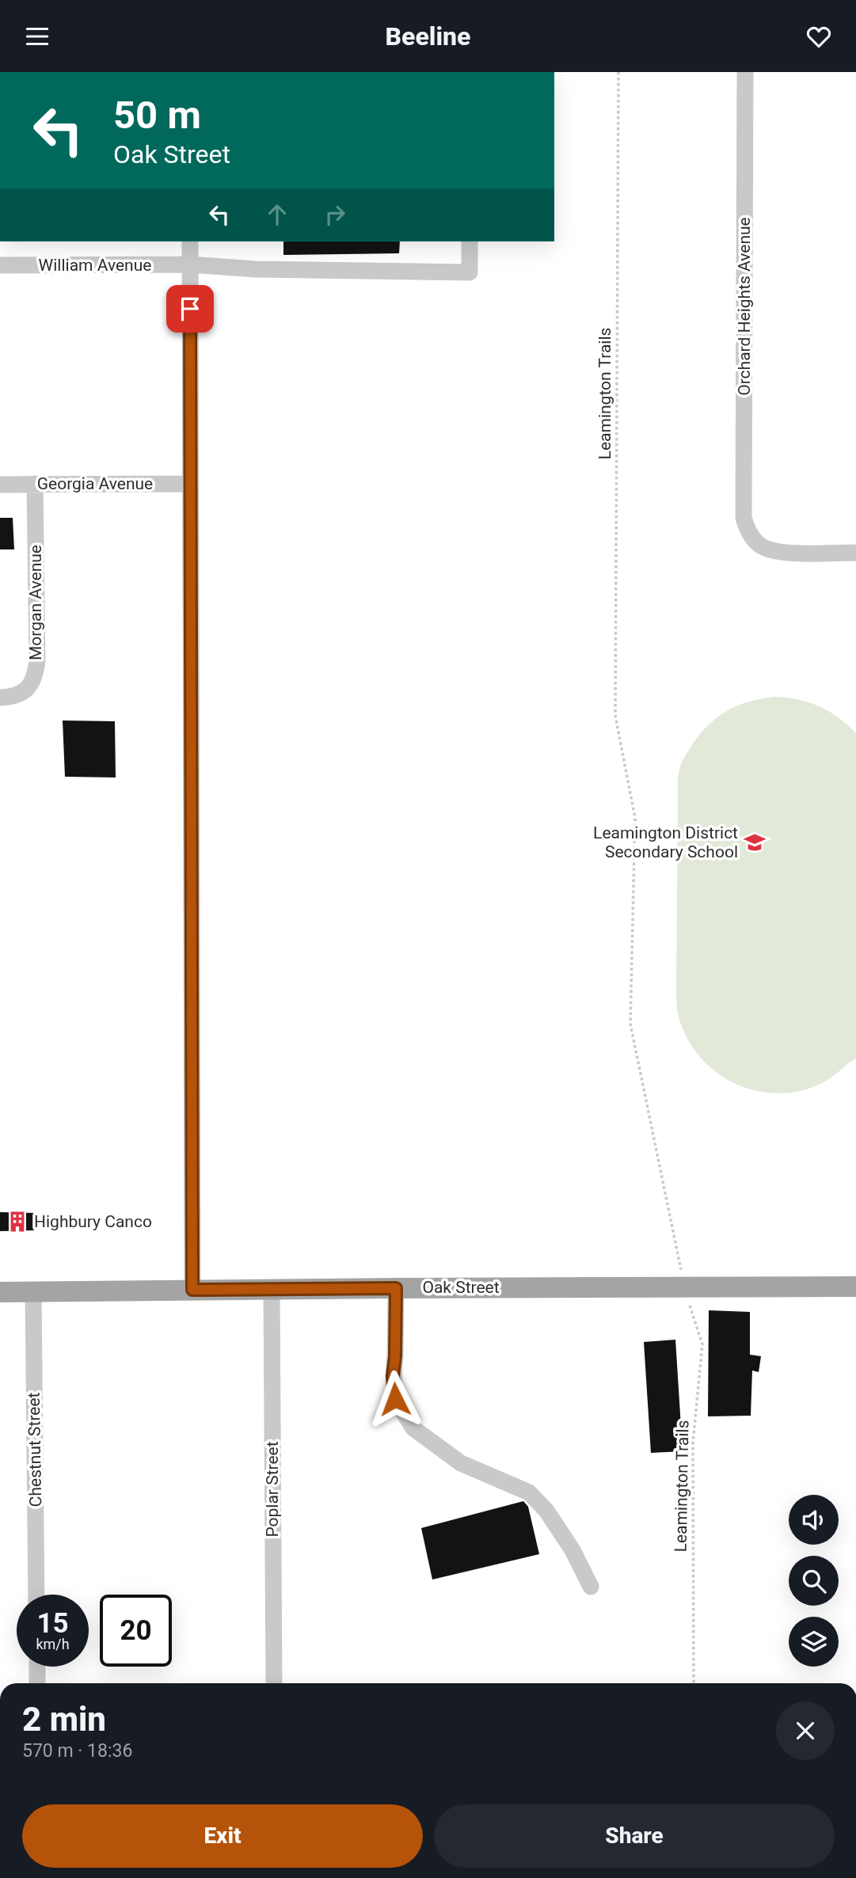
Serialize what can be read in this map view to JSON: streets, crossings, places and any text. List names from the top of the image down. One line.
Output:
{"streets":{"main road":["Oak Street"],"street":["William Avenue","Orchard Heights Avenue","Georgia Avenue","Morgan Avenue","Chestnut Street","Poplar Street"],"path":["Leamington Trails"]},"crossings":[["Leamington Trails","Oak Street"],["Georgia Avenue","Morgan Avenue"],["Oak Street","Chestnut Street"],["Oak Street","Poplar Street"]],"places":{"school or university":["Leamington District Secondary School"],"building":["Highbury Canco"]},"page":{"header":"Beeline","turn":["50 m","Oak Street"],"speed":"15 km/h","limit":"20","heading":["2 min","570 m · 18:36"],"buttons":["Exit","Share"]}}
